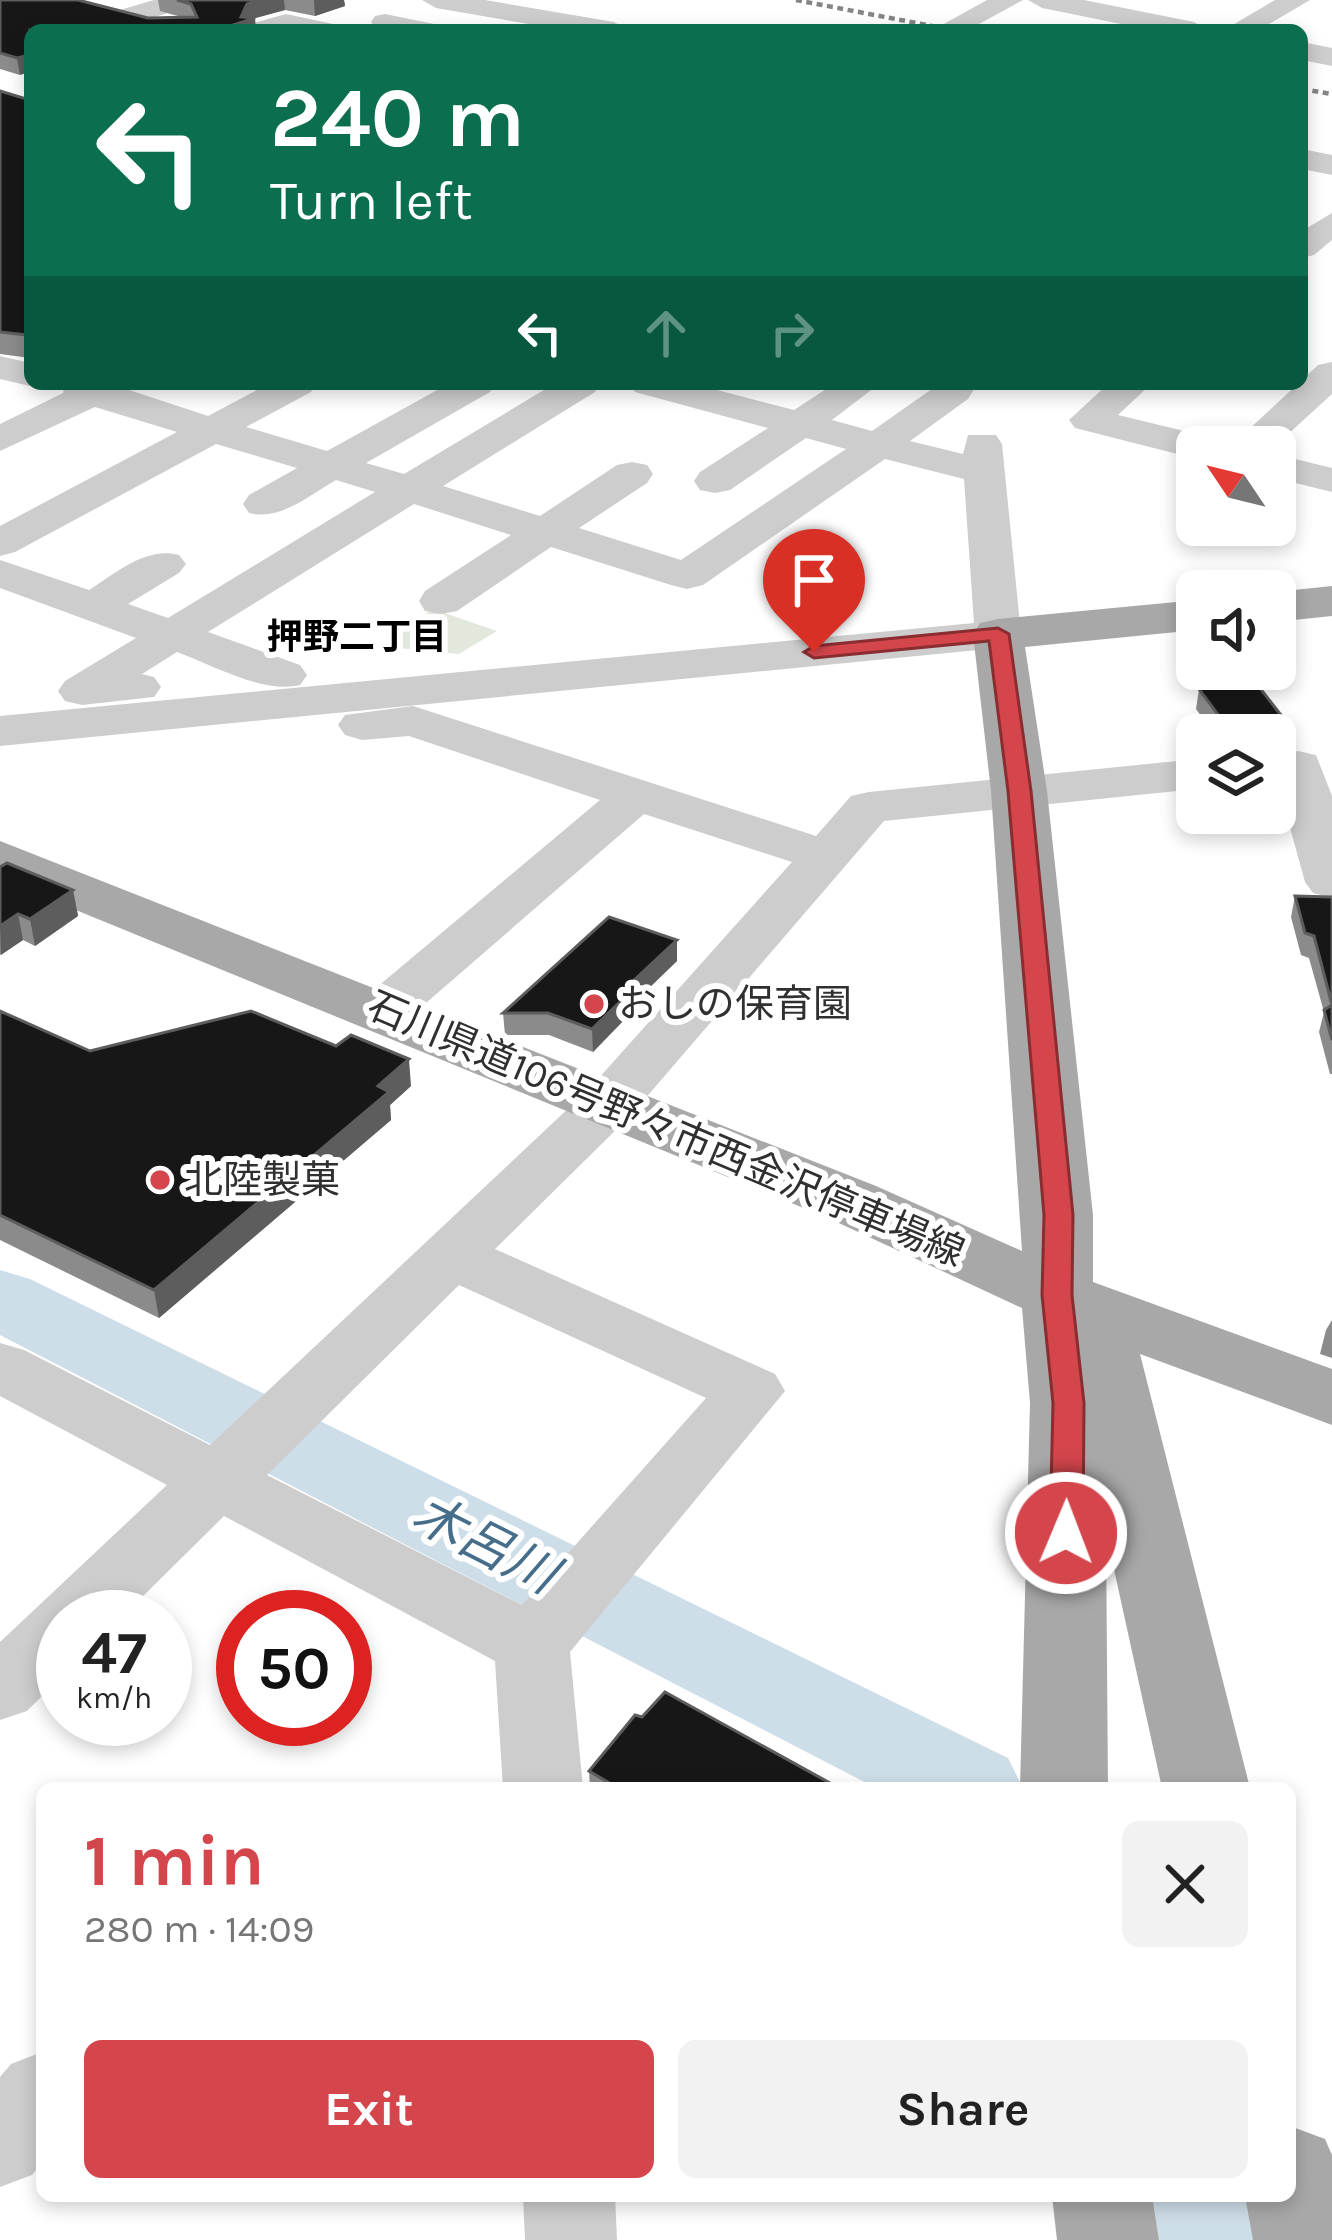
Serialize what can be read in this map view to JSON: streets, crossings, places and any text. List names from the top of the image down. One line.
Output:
{"streets":{"main road":["石川県道106号野々市西金沢停車場線"]},"districts":["押野二丁目"],"water":["木呂川"],"places":["おしの保育園","北陸製菓"],"north":"top left","page":{"turn":["240 m","Turn left"],"speed":"47 km/h","limit":"50","heading":["1 min","280 m · 14:09"],"buttons":["Exit","Share"]}}
